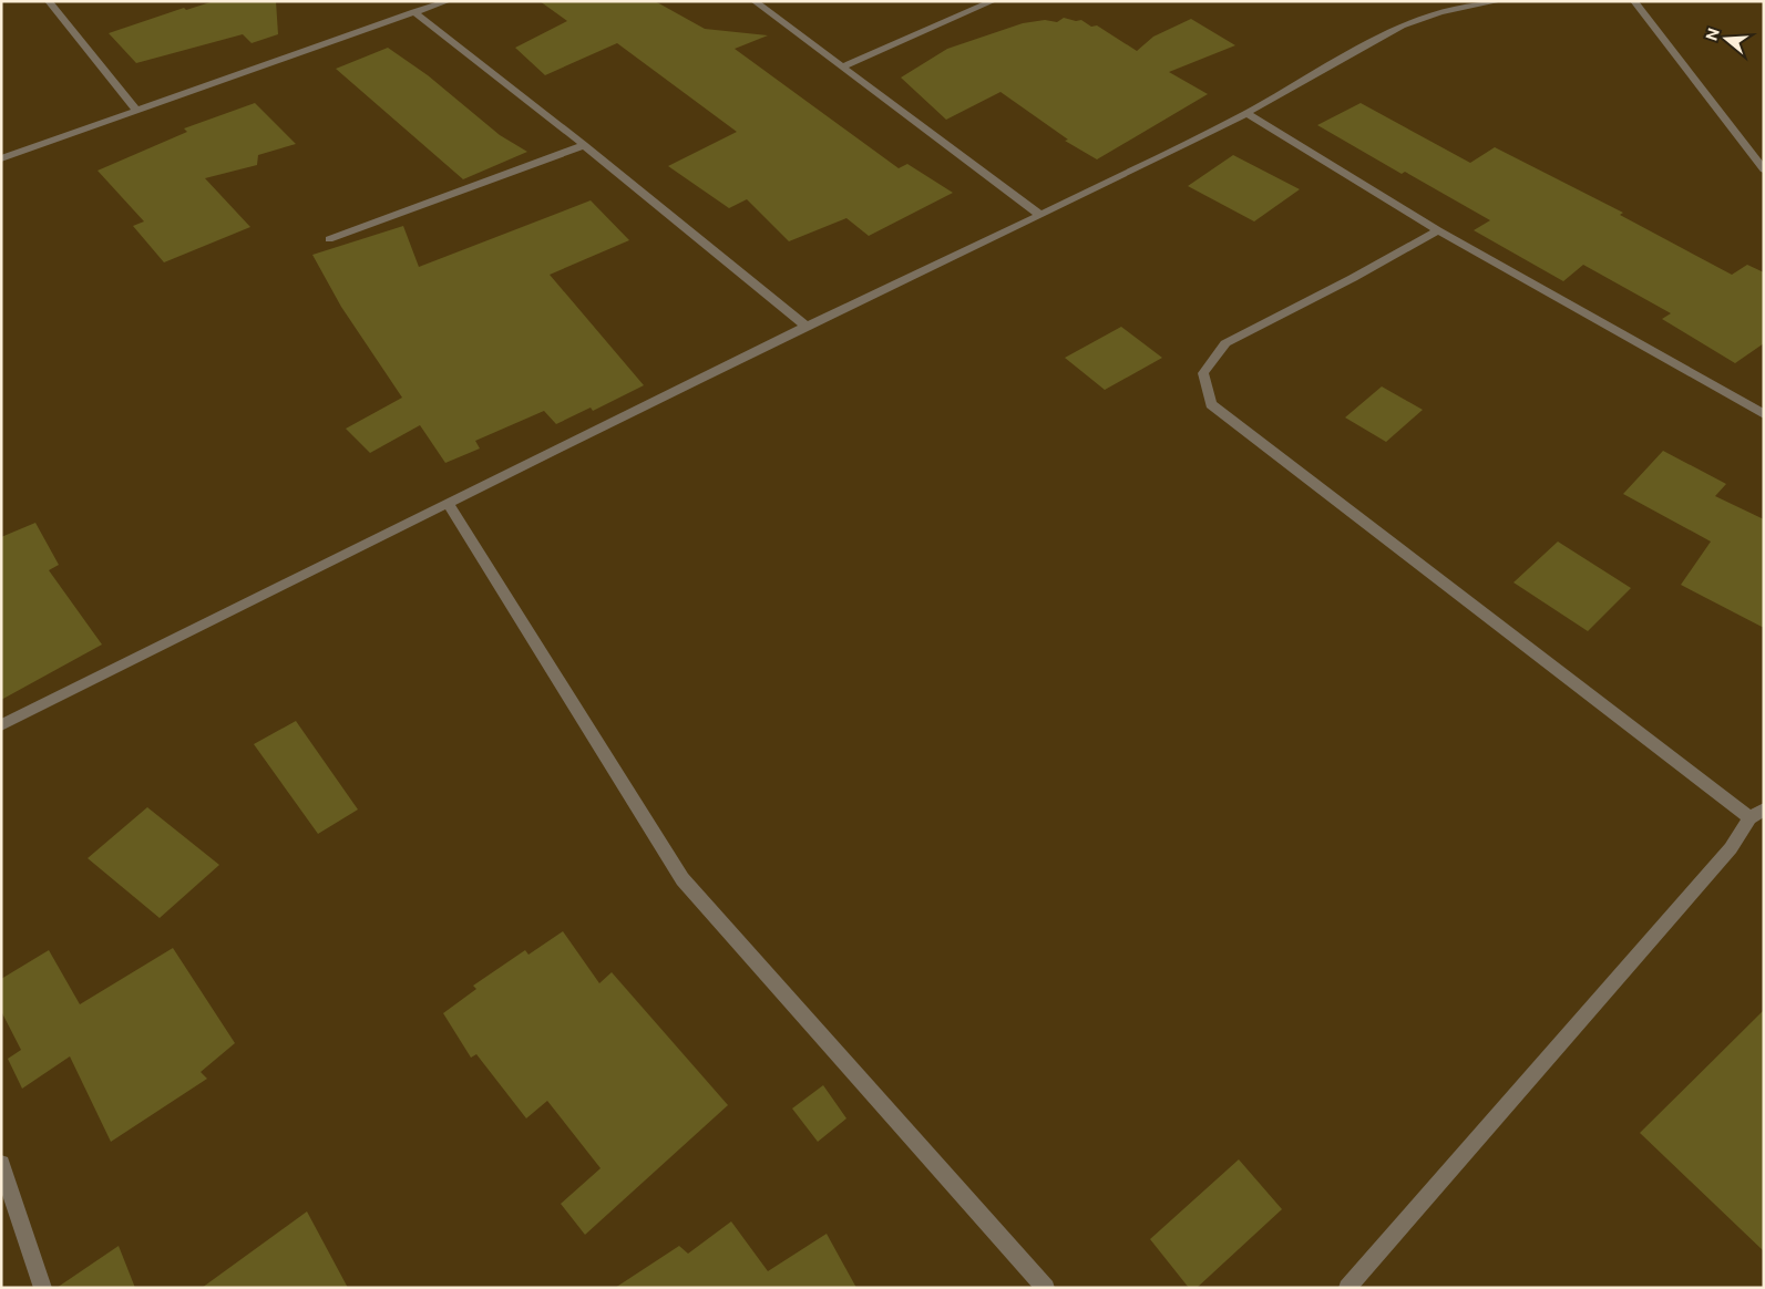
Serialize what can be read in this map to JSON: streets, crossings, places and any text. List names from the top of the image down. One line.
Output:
{"north":"left"}
